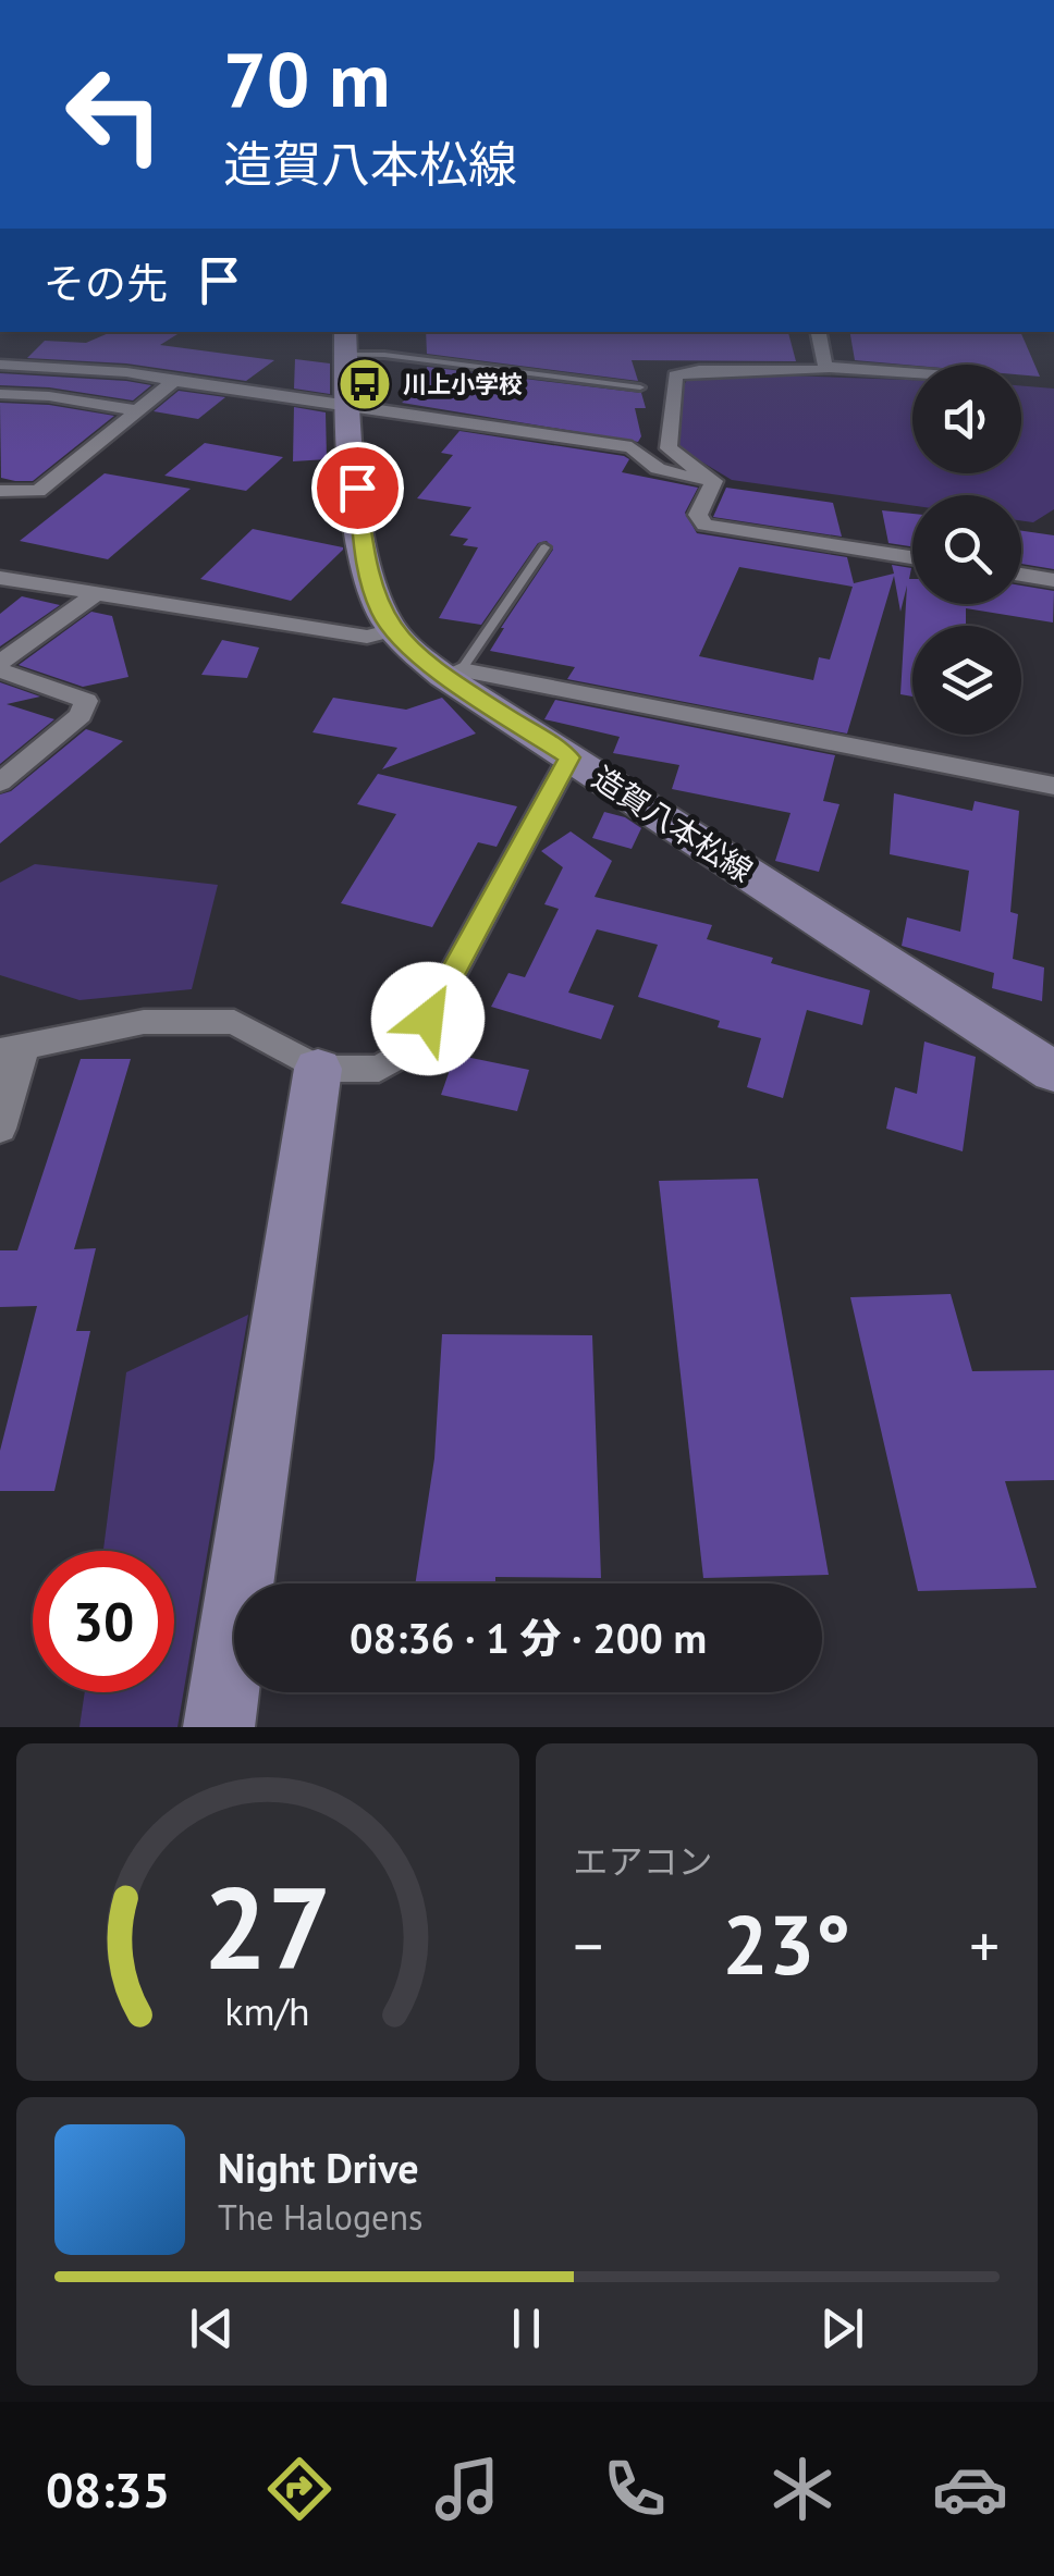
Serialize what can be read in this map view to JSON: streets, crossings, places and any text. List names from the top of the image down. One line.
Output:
{"streets":{"main road":["造賀八本松線"]},"places":{"bus stop":["川上小学校"]},"page":{"turn":["70 m","造賀八本松線"],"then":"その先","limit":"30","trip":"08:36 · 1 分 · 200 m","tile":"エアコン","heat":["−","23°","+"],"song":["Night Drive","The Halogens"],"tabs":"08:35","gauge":["27","km/h"]}}
